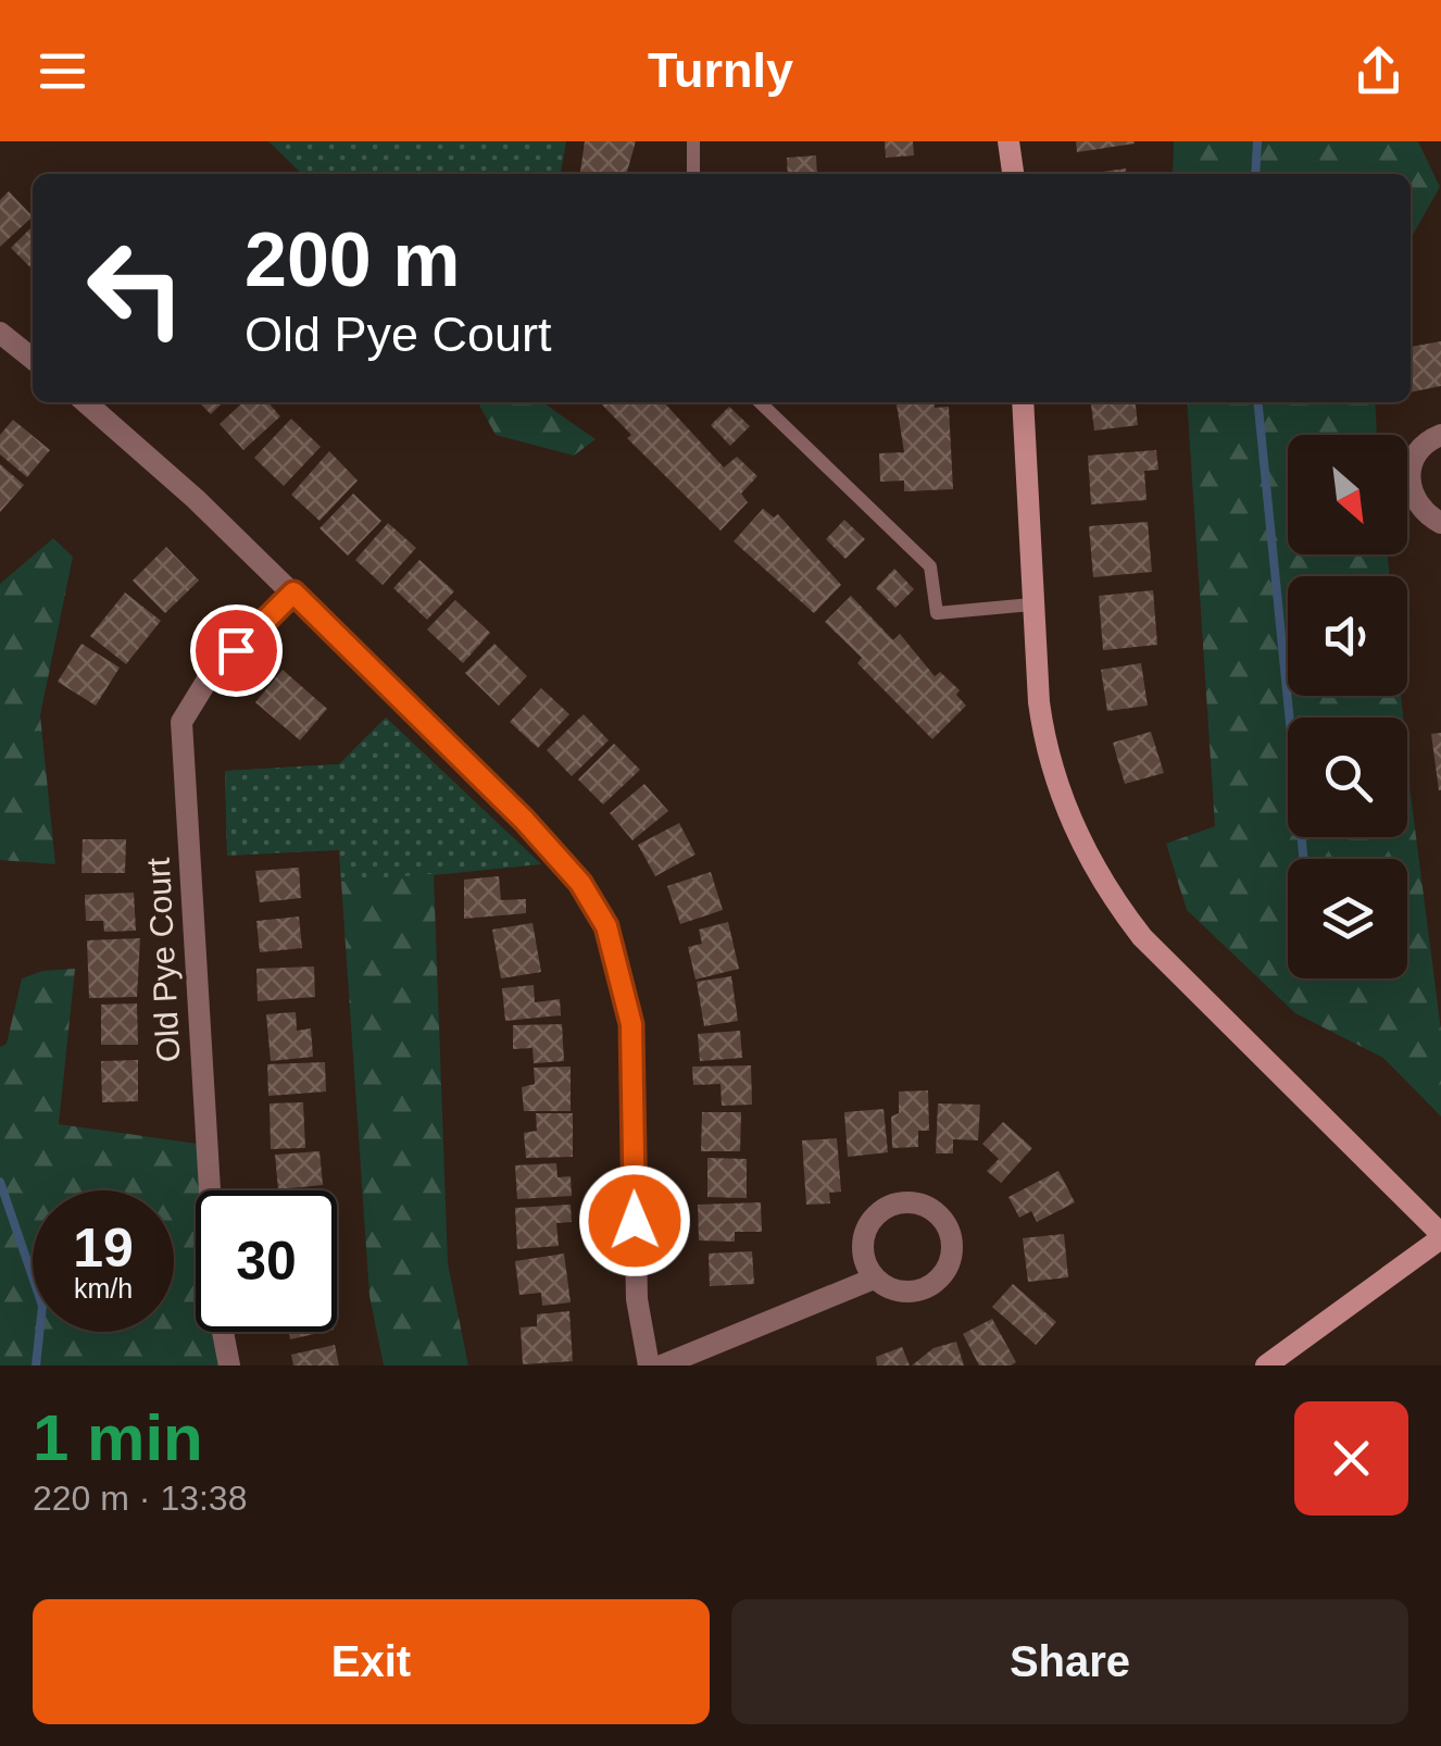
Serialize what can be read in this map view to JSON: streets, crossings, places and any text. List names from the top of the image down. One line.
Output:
{"streets":{"street":["Old Pye Court"]},"north":"bottom right","page":{"header":"Turnly","turn":["200 m","Old Pye Court"],"speed":"19 km/h","limit":"30","heading":["1 min","220 m · 13:38"],"buttons":["Exit","Share"]}}
